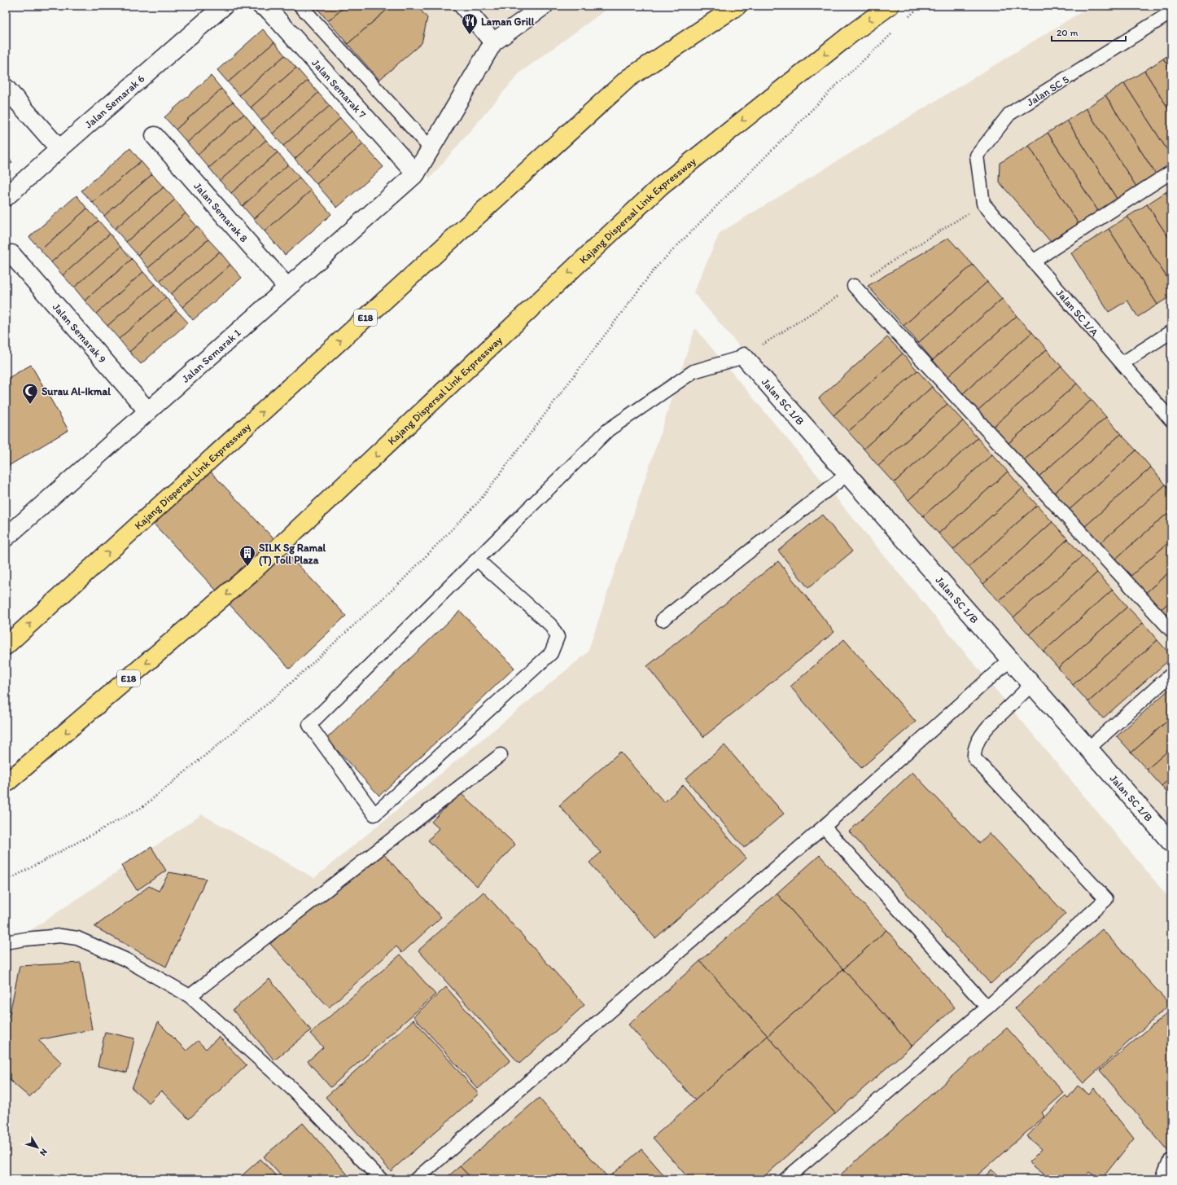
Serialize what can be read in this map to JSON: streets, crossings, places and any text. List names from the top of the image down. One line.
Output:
{"streets":{"highway":["Kajang Dispersal Link Expressway","E18"],"street":["Jalan Semarak 7","Jalan Semarak 6","Jalan Semarak 8","Jalan Semarak 9","Jalan Semarak 1","Jalan SC 1/B"],"lane":["Jalan SC 5","Jalan SC 1/A"]},"crossings":[["Jalan Semarak 7","Jalan Semarak 1"],["Jalan SC 5","Jalan SC 1/A"],["Jalan Semarak 8","Jalan Semarak 1"],["Jalan Semarak 9","Jalan Semarak 1"]],"places":{"restaurant":["Laman Grill"],"mosque":["Surau Al-Ikmal"],"building":["SILK Sg Ramal (T) Toll Plaza"]},"scale_bar":"20 m","north":"bottom right"}
